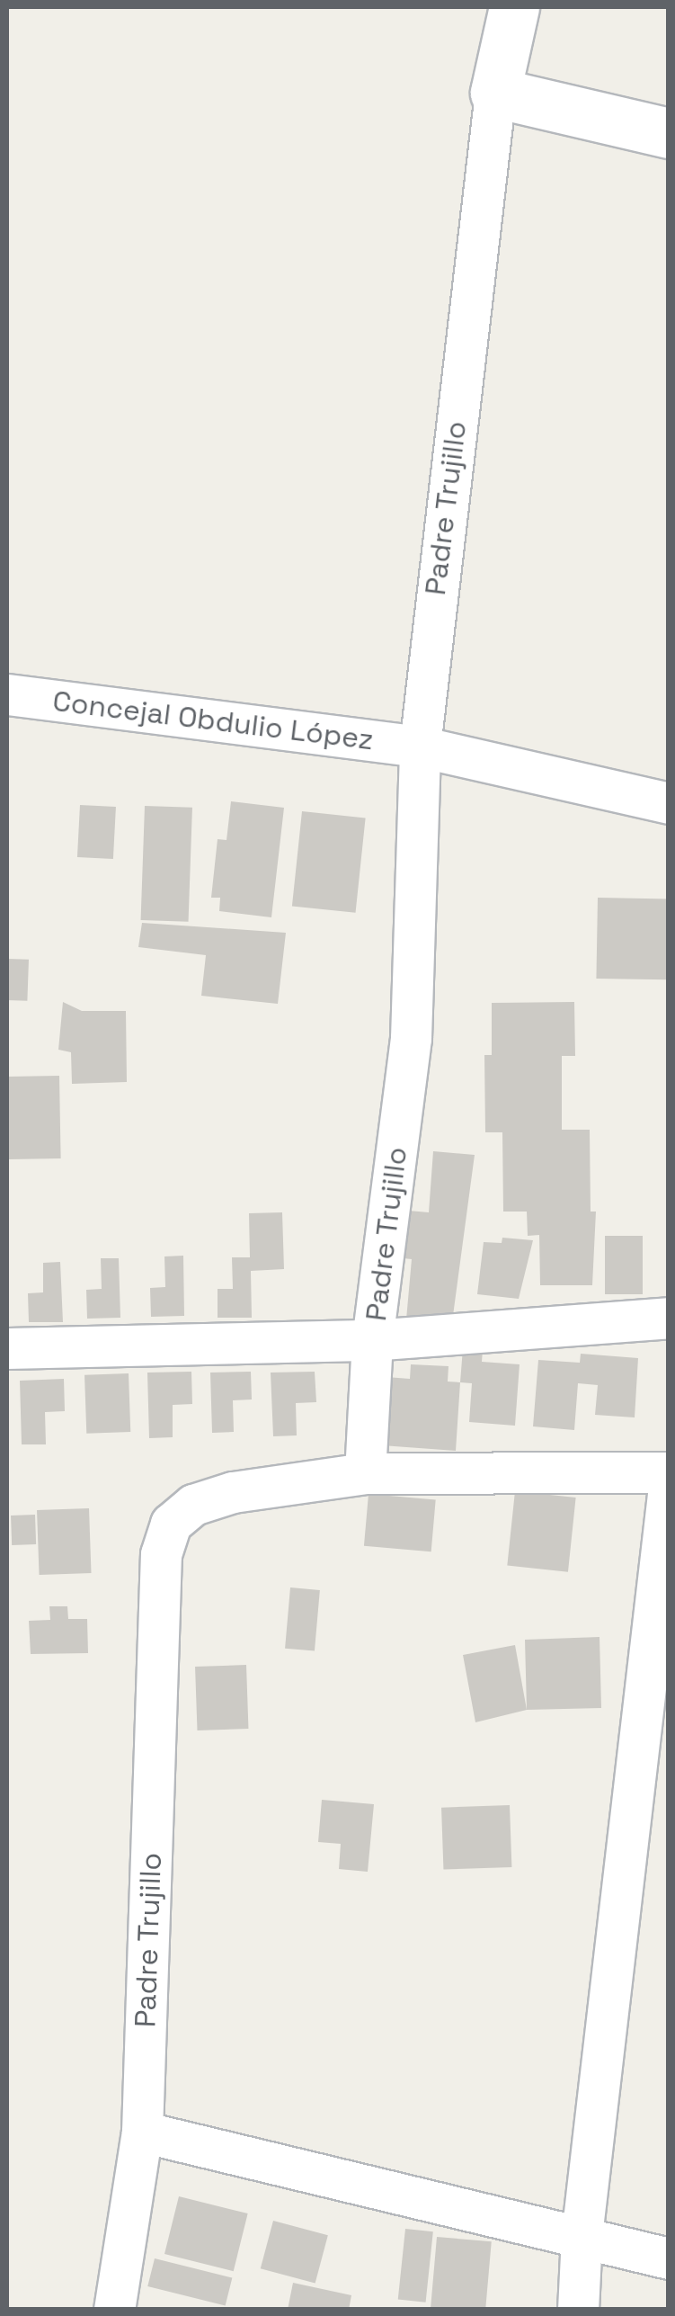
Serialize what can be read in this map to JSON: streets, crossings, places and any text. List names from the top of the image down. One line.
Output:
{"streets":{"street":["Padre Trujillo","Concejal Obdulio López"]},"crossings":[["Padre Trujillo","Concejal Obdulio López"]]}
